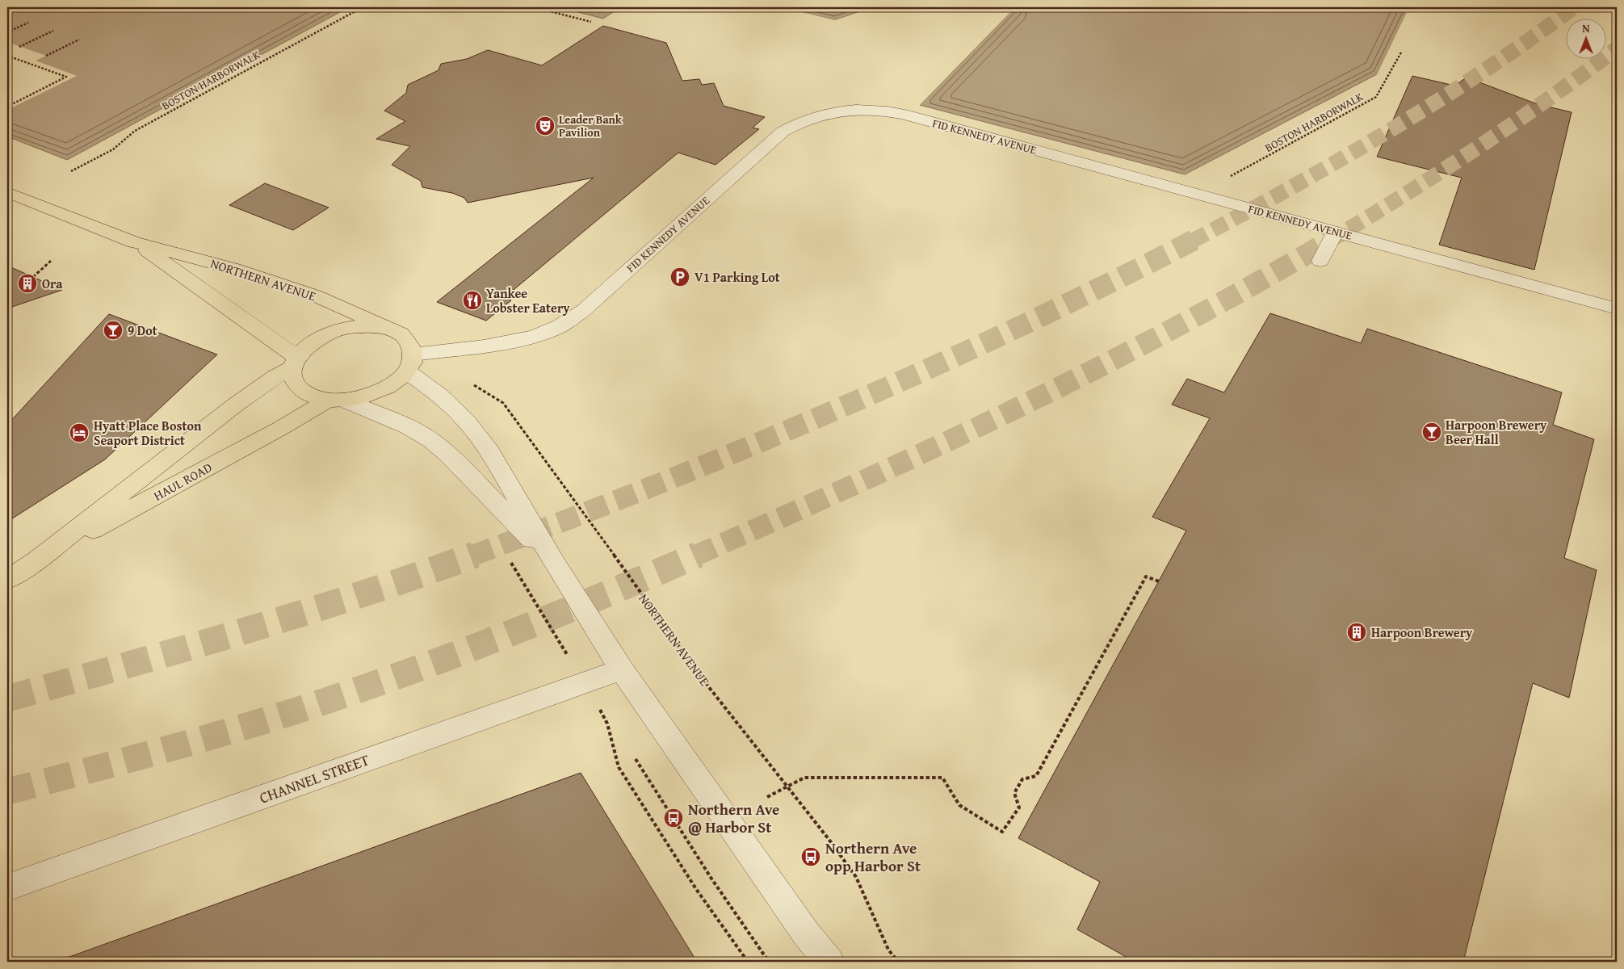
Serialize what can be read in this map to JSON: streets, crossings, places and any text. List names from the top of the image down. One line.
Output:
{"streets":{"main road":["NORTHERN AVENUE","HAUL ROAD"],"street":["FID KENNEDY AVENUE","CHANNEL STREET"],"path":["BOSTON HARBORWALK"]},"crossings":[["FID KENNEDY AVENUE","NORTHERN AVENUE"],["FID KENNEDY AVENUE","HAUL ROAD"],["NORTHERN AVENUE","HAUL ROAD"],["NORTHERN AVENUE","CHANNEL STREET"]],"places":{"theatre":["Leader Bank Pavilion"],"parking":["V1 Parking Lot"],"building":["Ora","Harpoon Brewery"],"restaurant":["Yankee Lobster Eatery"],"bar":["9 Dot","Harpoon Brewery Beer Hall"],"hotel":["Hyatt Place Boston Seaport District"],"bus stop":["Northern Ave @ Harbor St","Northern Ave opp Harbor St"]},"north":"top"}
